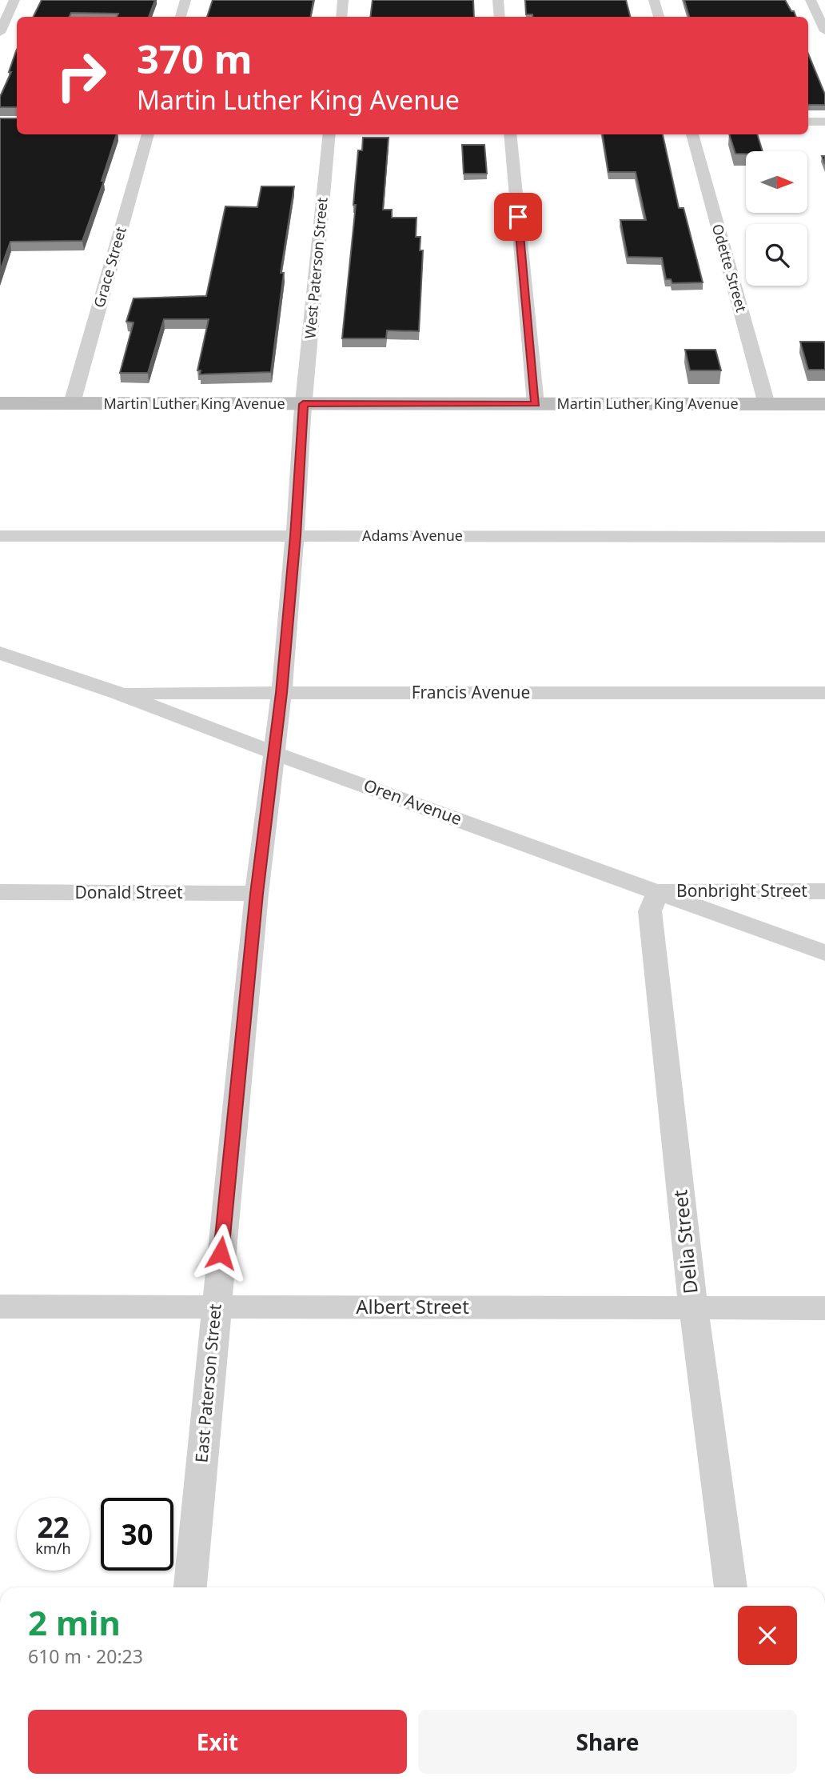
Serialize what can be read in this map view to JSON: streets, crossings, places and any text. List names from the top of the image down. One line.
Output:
{"streets":{"street":["Grace Street","West Paterson Street","Odette Street","Martin Luther King Avenue","Adams Avenue","Francis Avenue","Oren Avenue","Bonbright Street","Donald Street","Delia Street","Albert Street","East Paterson Street"]},"crossings":[["Grace Street","Martin Luther King Avenue"],["West Paterson Street","Martin Luther King Avenue"],["West Paterson Street","East Paterson Street"],["Odette Street","Martin Luther King Avenue"],["Martin Luther King Avenue","East Paterson Street"],["Adams Avenue","East Paterson Street"],["Francis Avenue","Oren Avenue"],["Francis Avenue","East Paterson Street"],["Oren Avenue","Bonbright Street"],["Oren Avenue","Delia Street"],["Oren Avenue","East Paterson Street"],["Bonbright Street","Delia Street"],["Donald Street","East Paterson Street"],["Delia Street","Albert Street"],["Albert Street","East Paterson Street"]],"north":"right","page":{"turn":["370 m","Martin Luther King Avenue"],"speed":"22 km/h","limit":"30","heading":["2 min","610 m · 20:23"],"buttons":["Exit","Share"]}}
